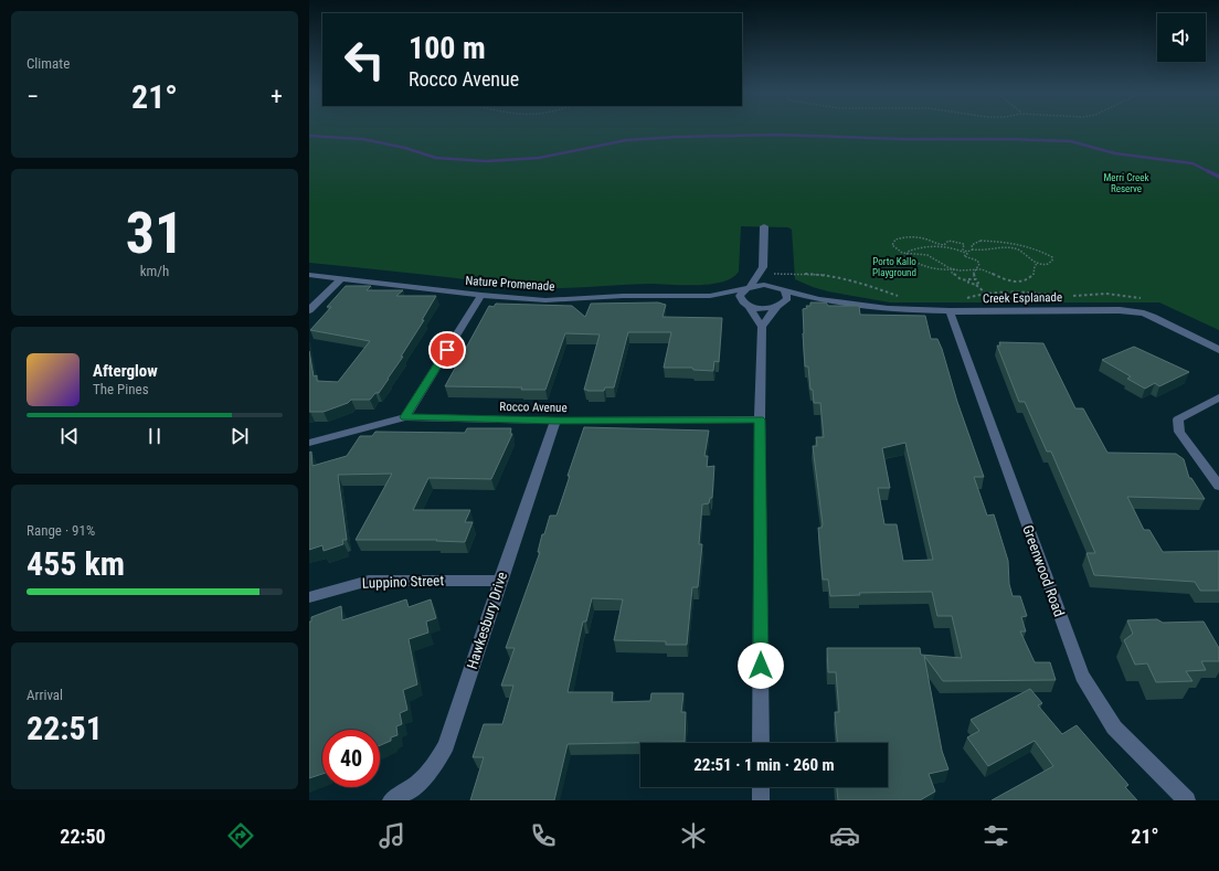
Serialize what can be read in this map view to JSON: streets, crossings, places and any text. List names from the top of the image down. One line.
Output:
{"streets":{"street":["Nature Promenade","Creek Esplanade","Rocco Avenue","Greenwood Road","Luppino Street","Hawkesbury Drive"]},"crossings":[["Nature Promenade","Creek Esplanade"],["Creek Esplanade","Greenwood Road"],["Rocco Avenue","Hawkesbury Drive"],["Luppino Street","Hawkesbury Drive"]],"parks":["Merri Creek Reserve","Porto Kallo Playground"],"page":{"tile":["Climate",["31","km/h"],["Range · 91%","455 km"],["Arrival","22:51"]],"turn":["100 m","Rocco Avenue"],"heat":["−","21°","+"],"song":["Afterglow","The Pines"],"limit":"40","trip":"22:51 · 1 min · 260 m","tabs":["22:50","21°"]}}
